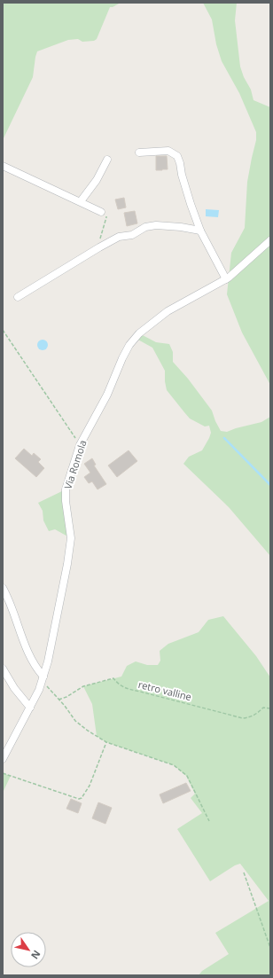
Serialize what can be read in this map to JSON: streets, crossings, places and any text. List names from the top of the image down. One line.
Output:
{"streets":{"street":["Via Romola"],"path":["retro valline"]},"north":"bottom right"}
